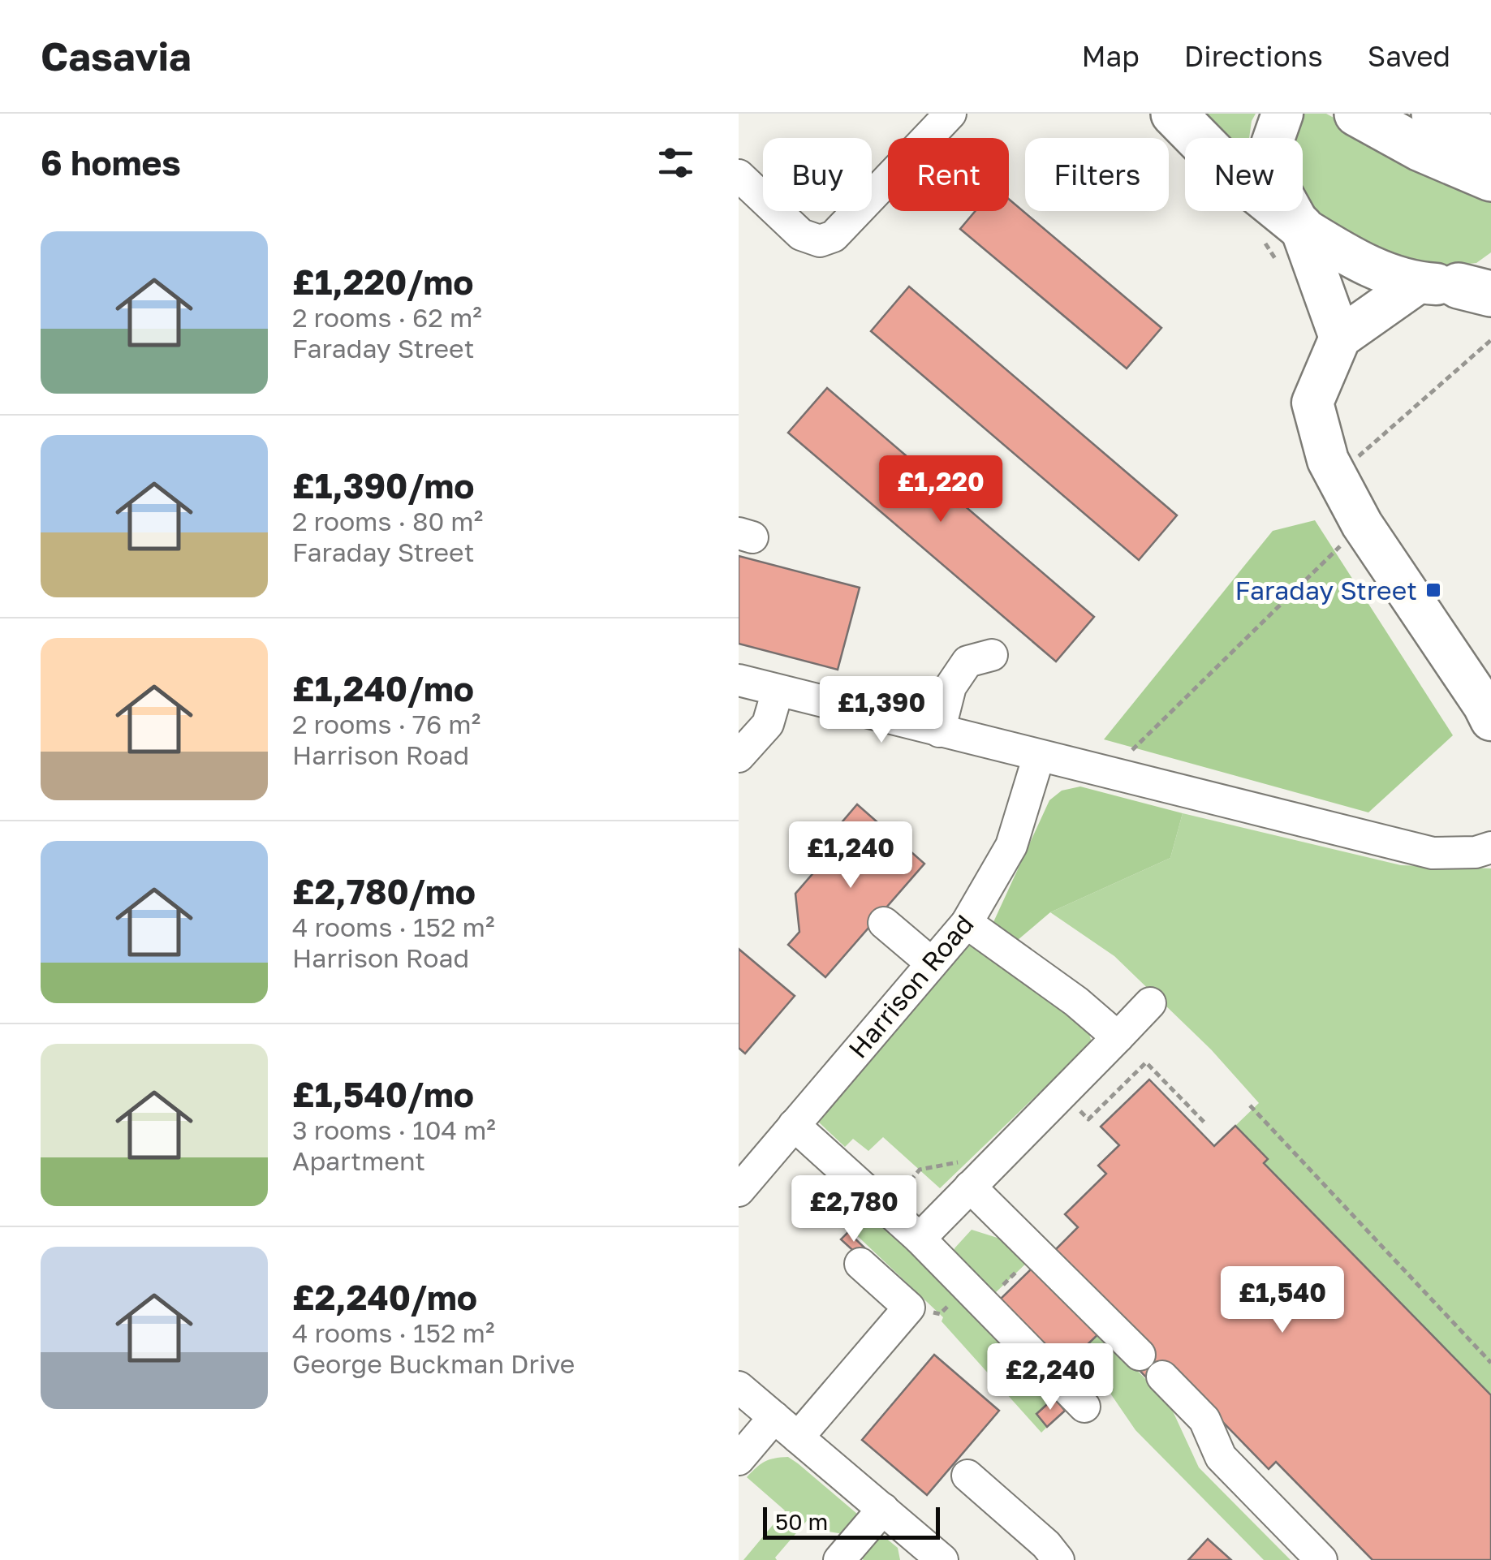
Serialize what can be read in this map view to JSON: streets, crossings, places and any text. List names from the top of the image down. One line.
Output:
{"streets":{"street":["Harrison Road"]},"places":{"transit":["Faraday Street"]},"scale_bar":"50 m","page":{"header":"Casavia","nav":["Map","Directions","Saved"],"heading":"6 homes","chip":["Buy","Rent","Filters","New"],"list":[{"name":"£1,220/mo","note":"2 rooms · 62 m² · Faraday Street"},{"name":"£1,390/mo","note":"2 rooms · 80 m² · Faraday Street"},{"name":"£1,240/mo","note":"2 rooms · 76 m² · Harrison Road"},{"name":"£2,780/mo","note":"4 rooms · 152 m² · Harrison Road"},{"name":"£1,540/mo","note":"3 rooms · 104 m² · Apartment"},{"name":"£2,240/mo","note":"4 rooms · 152 m² · George Buckman Drive"}],"price":["£1,220","£1,390","£1,240","£2,780","£1,540","£2,240"],"scale":"50 m"}}
